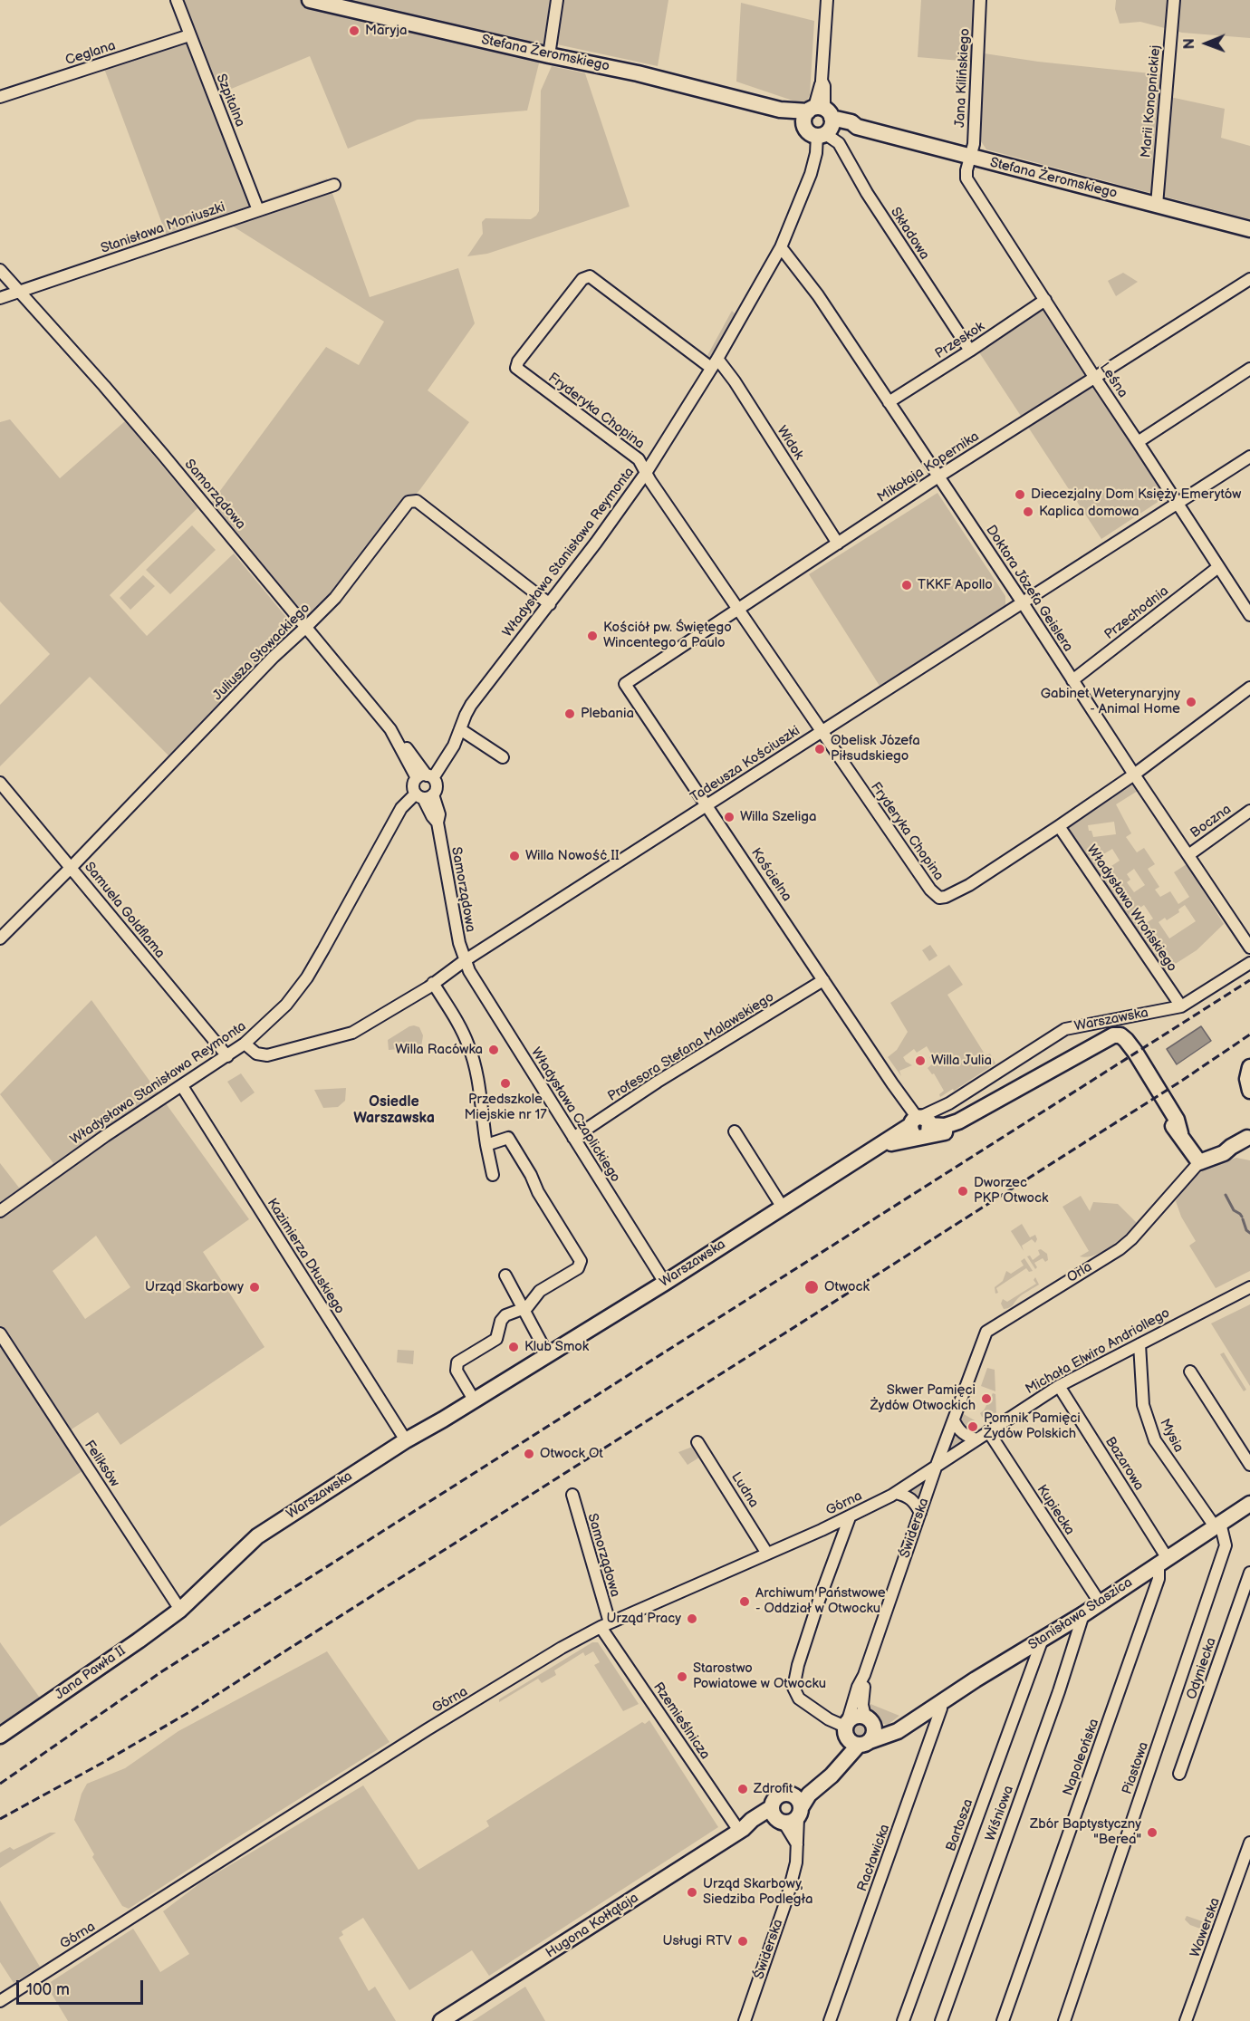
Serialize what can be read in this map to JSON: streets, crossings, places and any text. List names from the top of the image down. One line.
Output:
{"streets":{"main road":["Stefana Żeromskiego","Warszawska","Orla","Świderska","Stanisława Staszica","Jana Pawła II","Hugona Kołłątaja"],"street":["Ceglana","Jana Kilińskiego","Szpitalna","Marii Konopnickiej","Stanisława Moniuszki","Składowa","Przeskok","Leśna","Fryderyka Chopina","Widok","Mikołaja Kopernika","Samorządowa","Władysława Stanisława Reymonta","Doktora Józefa Geislera","Przechodnia","Juliusza Słowackiego","Tadeusza Kościuszki","Boczna","Kościelna","Władysława Wrońskiego","Samuela Goldflama","Profesora Stefana Malawskiego","Władysława Czaplickiego","Kazimierza Dłuskiego","Michała Elwiro Andriollego","Mysia","Feliksów","Bazarowa","Ludna","Górna","Kupiecka","Odyniecka","Rzemieślnicza","Napoleońska","Piastowa","Wiśniowa","Bartosza","Racławicka","Wawerska"]},"crossings":[["Ceglana","Szpitalna"],["Stefana Żeromskiego","Jana Kilińskiego"],["Stefana Żeromskiego","Marii Konopnickiej"],["Stefana Żeromskiego","Składowa"],["Stefana Żeromskiego","Leśna"],["Stefana Żeromskiego","Władysława Stanisława Reymonta"],["Jana Kilińskiego","Leśna"],["Szpitalna","Stanisława Moniuszki"],["Stanisława Moniuszki","Samorządowa"],["Składowa","Przeskok"],["Składowa","Władysława Stanisława Reymonta"],["Przeskok","Leśna"],["Przeskok","Doktora Józefa Geislera"],["Leśna","Mikołaja Kopernika"],["Leśna","Przechodnia"],["Leśna","Tadeusza Kościuszki"],["Fryderyka Chopina","Widok"],["Fryderyka Chopina","Mikołaja Kopernika"],["Fryderyka Chopina","Władysława Stanisława Reymonta"],["Fryderyka Chopina","Doktora Józefa Geislera"],["Fryderyka Chopina","Tadeusza Kościuszki"],["Fryderyka Chopina","Władysława Wrońskiego"],["Widok","Mikołaja Kopernika"],["Widok","Władysława Stanisława Reymonta"],["Mikołaja Kopernika","Doktora Józefa Geislera"],["Mikołaja Kopernika","Kościelna"],["Samorządowa","Władysława Stanisława Reymonta"],["Samorządowa","Juliusza Słowackiego"],["Samorządowa","Tadeusza Kościuszki"],["Samorządowa","Władysława Czaplickiego"],["Samorządowa","Górna"],["Samorządowa","Rzemieślnicza"],["Władysława Stanisława Reymonta","Doktora Józefa Geislera"],["Władysława Stanisława Reymonta","Juliusza Słowackiego"],["Władysława Stanisława Reymonta","Tadeusza Kościuszki"],["Władysława Stanisława Reymonta","Samuela Goldflama"],["Władysława Stanisława Reymonta","Kazimierza Dłuskiego"],["Doktora Józefa Geislera","Przechodnia"],["Doktora Józefa Geislera","Tadeusza Kościuszki"],["Doktora Józefa Geislera","Boczna"],["Juliusza Słowackiego","Samuela Goldflama"],["Tadeusza Kościuszki","Kościelna"],["Tadeusza Kościuszki","Władysława Czaplickiego"],["Kościelna","Warszawska"],["Kościelna","Profesora Stefana Malawskiego"],["Władysława Wrońskiego","Warszawska"],["Warszawska","Władysława Czaplickiego"],["Warszawska","Kazimierza Dłuskiego"],["Warszawska","Orla"],["Warszawska","Feliksów"],["Warszawska","Jana Pawła II"],["Profesora Stefana Malawskiego","Władysława Czaplickiego"],["Orla","Świderska"],["Michała Elwiro Andriollego","Mysia"],["Michała Elwiro Andriollego","Bazarowa"],["Michała Elwiro Andriollego","Górna"],["Michała Elwiro Andriollego","Kupiecka"],["Michała Elwiro Andriollego","Świderska"],["Mysia","Stanisława Staszica"],["Mysia","Piastowa"],["Feliksów","Jana Pawła II"],["Bazarowa","Stanisława Staszica"],["Bazarowa","Napoleońska"],["Ludna","Górna"],["Górna","Świderska"],["Górna","Rzemieślnicza"],["Kupiecka","Stanisława Staszica"],["Świderska","Stanisława Staszica"],["Świderska","Hugona Kołłątaja"],["Stanisława Staszica","Napoleońska"],["Stanisława Staszica","Piastowa"],["Stanisława Staszica","Wiśniowa"],["Stanisława Staszica","Bartosza"],["Stanisława Staszica","Racławicka"],["Rzemieślnicza","Hugona Kołłątaja"]],"districts":["Osiedle Warszawska"],"places":["Maryja","Diecezjalny Dom Księży Emerytów","Kaplica domowa","TKKF Apollo","Kościół pw. Świętego Wincentego a Paulo","Gabinet Weterynaryjny - Animal Home","Plebania","Obelisk Józefa Piłsudskiego","Willa Szeliga","Willa Nowość II","Willa Racówka","Willa Julia","Przedszkole Miejskie nr 17","Dworzec PKP Otwock","Urząd Skarbowy","Otwock","Klub Smok","Skwer Pamięci Żydów Otwockich","Pomnik Pamięci Żydów Polskich","Otwock Ot","Archiwum Państwowe - Oddział w Otwocku","Urząd Pracy","Starostwo Powiatowe w Otwocku","Zdrofit","Zbór Baptystyczny \"Berea\"","Urząd Skarbowy, Siedziba Podległa","Usługi RTV"],"scale_bar":"100 m","north":"left"}
